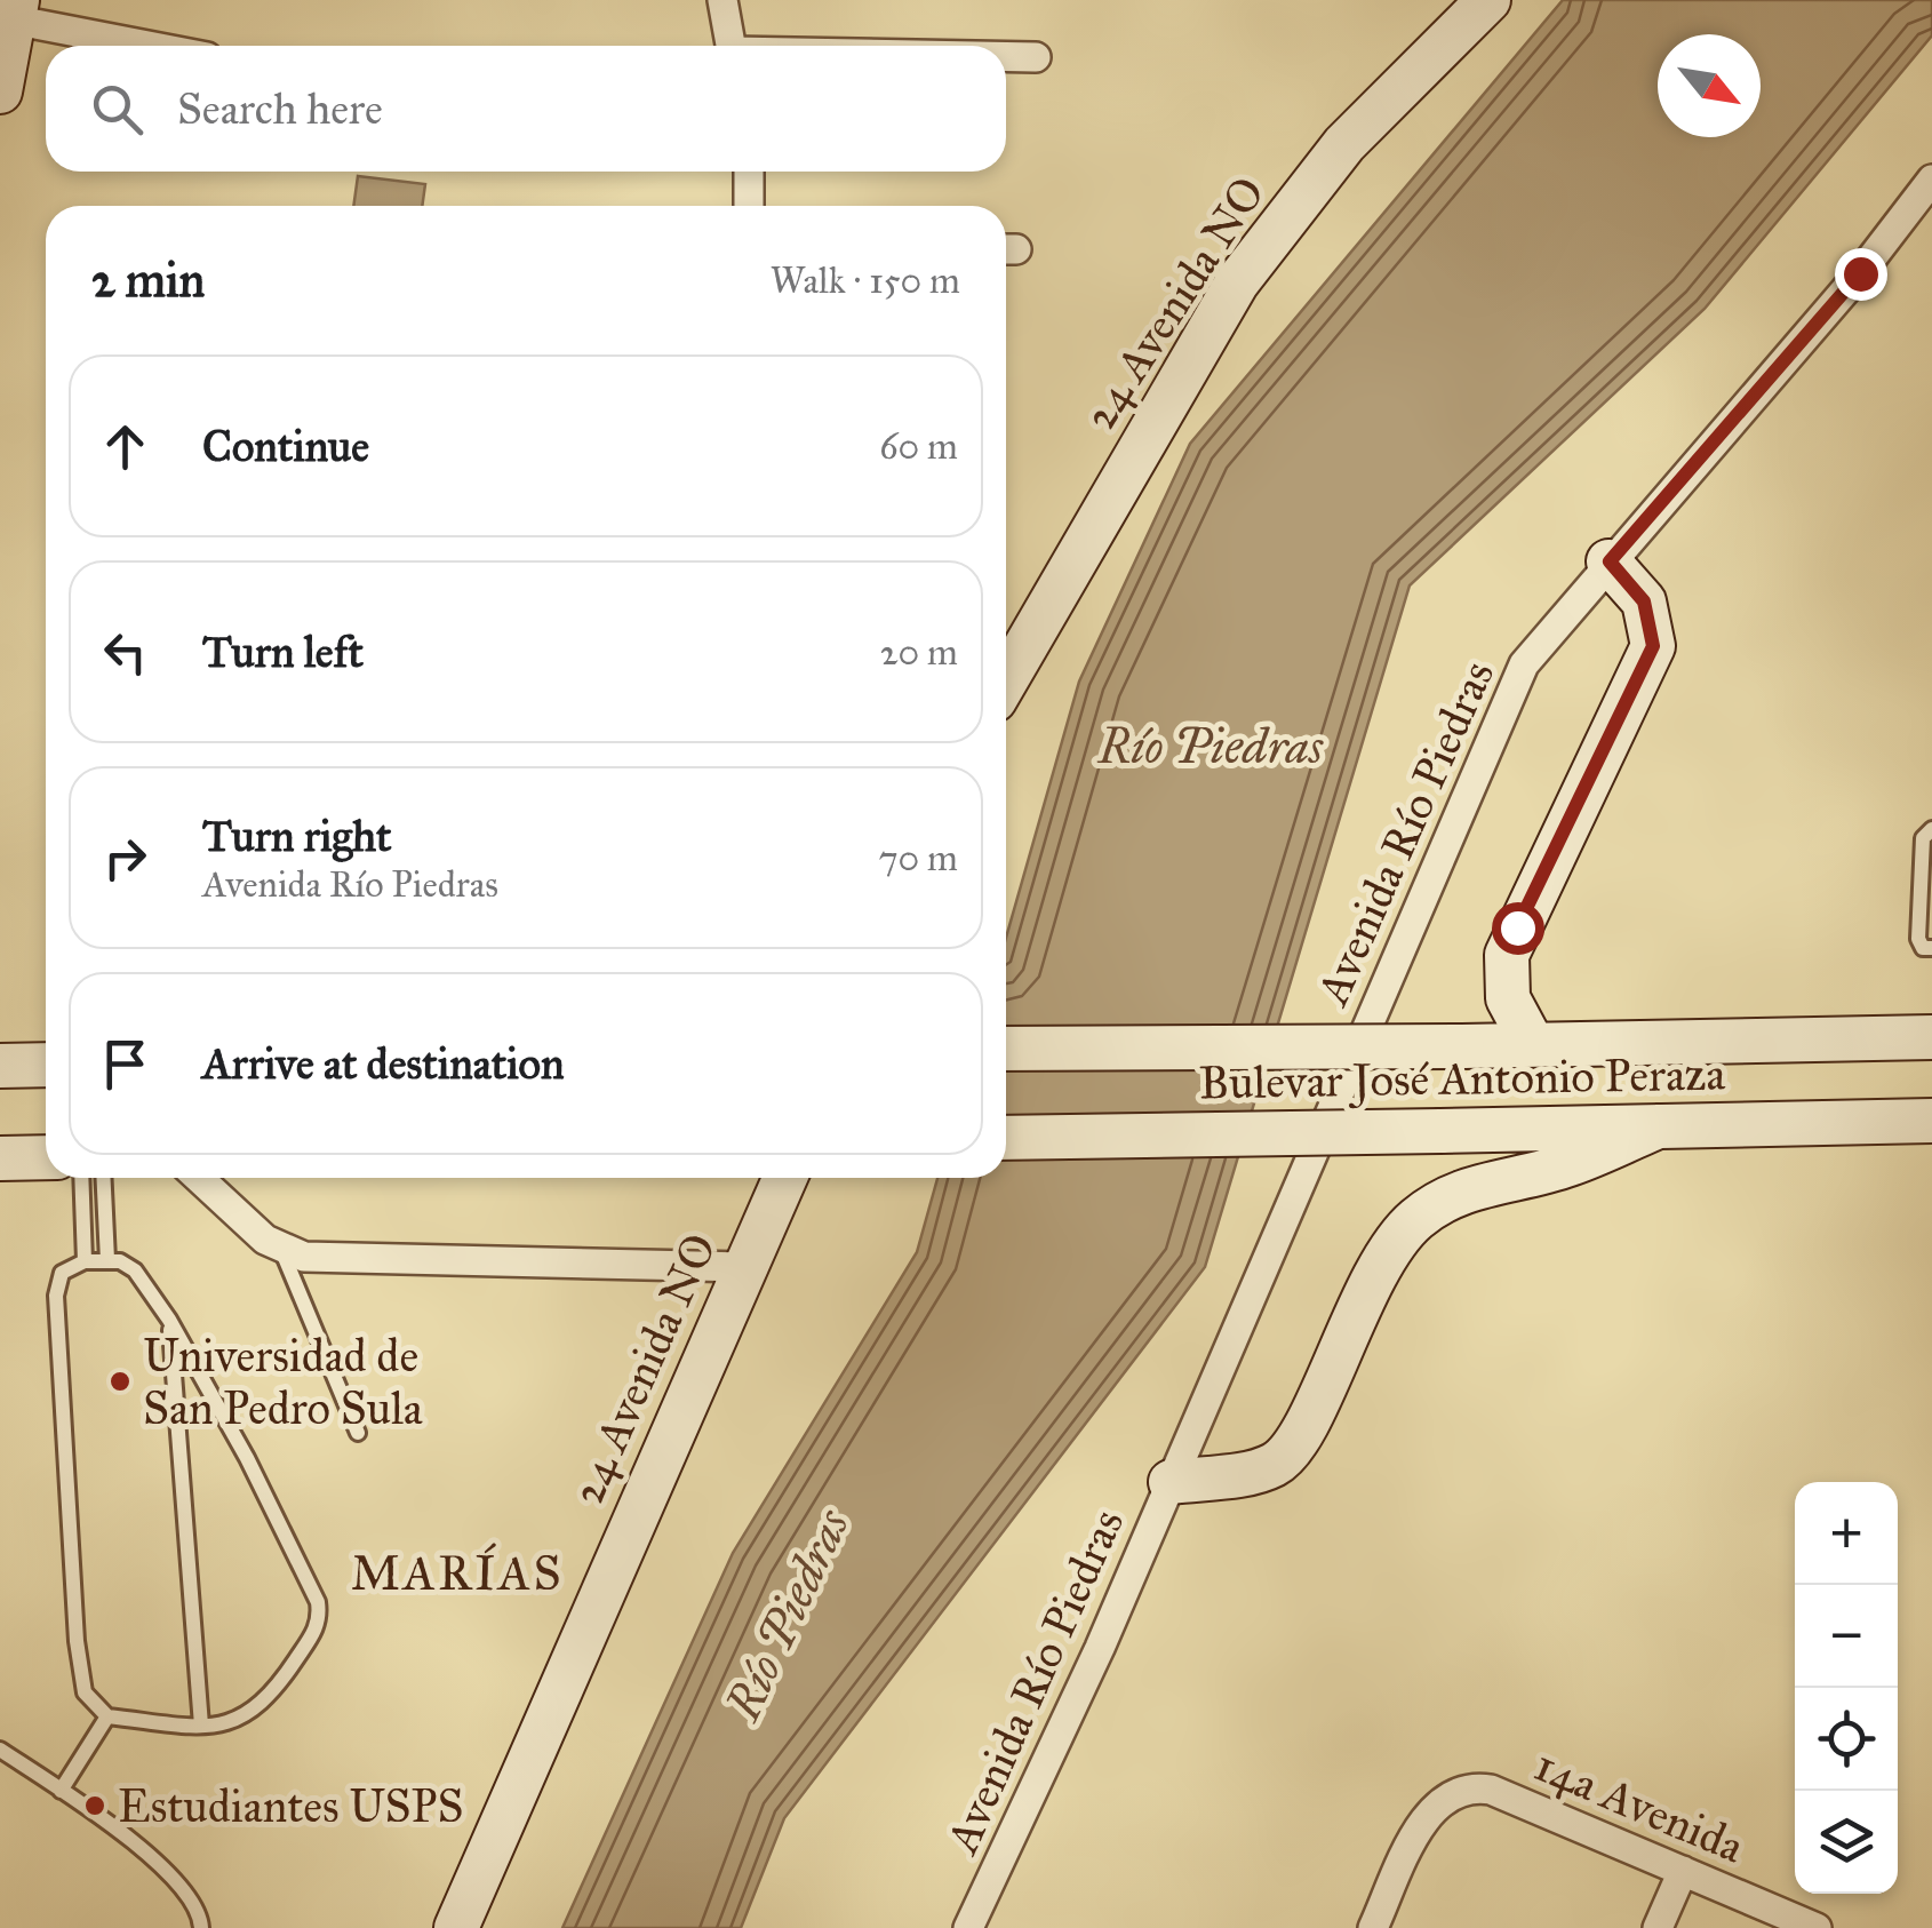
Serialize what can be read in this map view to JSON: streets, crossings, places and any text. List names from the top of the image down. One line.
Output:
{"streets":{"main road":["24 Avenida NO","Bulevar José Antonio Peraza"],"street":["Avenida Río Piedras","14a Avenida"]},"districts":["MARÍAS"],"water":["Río Piedras"],"places":["Universidad de San Pedro Sula","Estudiantes USPS"],"north":"bottom right","page":{"search":"Search here","heading":["2 min","Walk · 150 m"],"list":[["Continue","60 m"],["Turn left","20 m"],["Turn right","Avenida Río Piedras","70 m"],"Arrive at destination"],"map_buttons":["+","−"]}}
